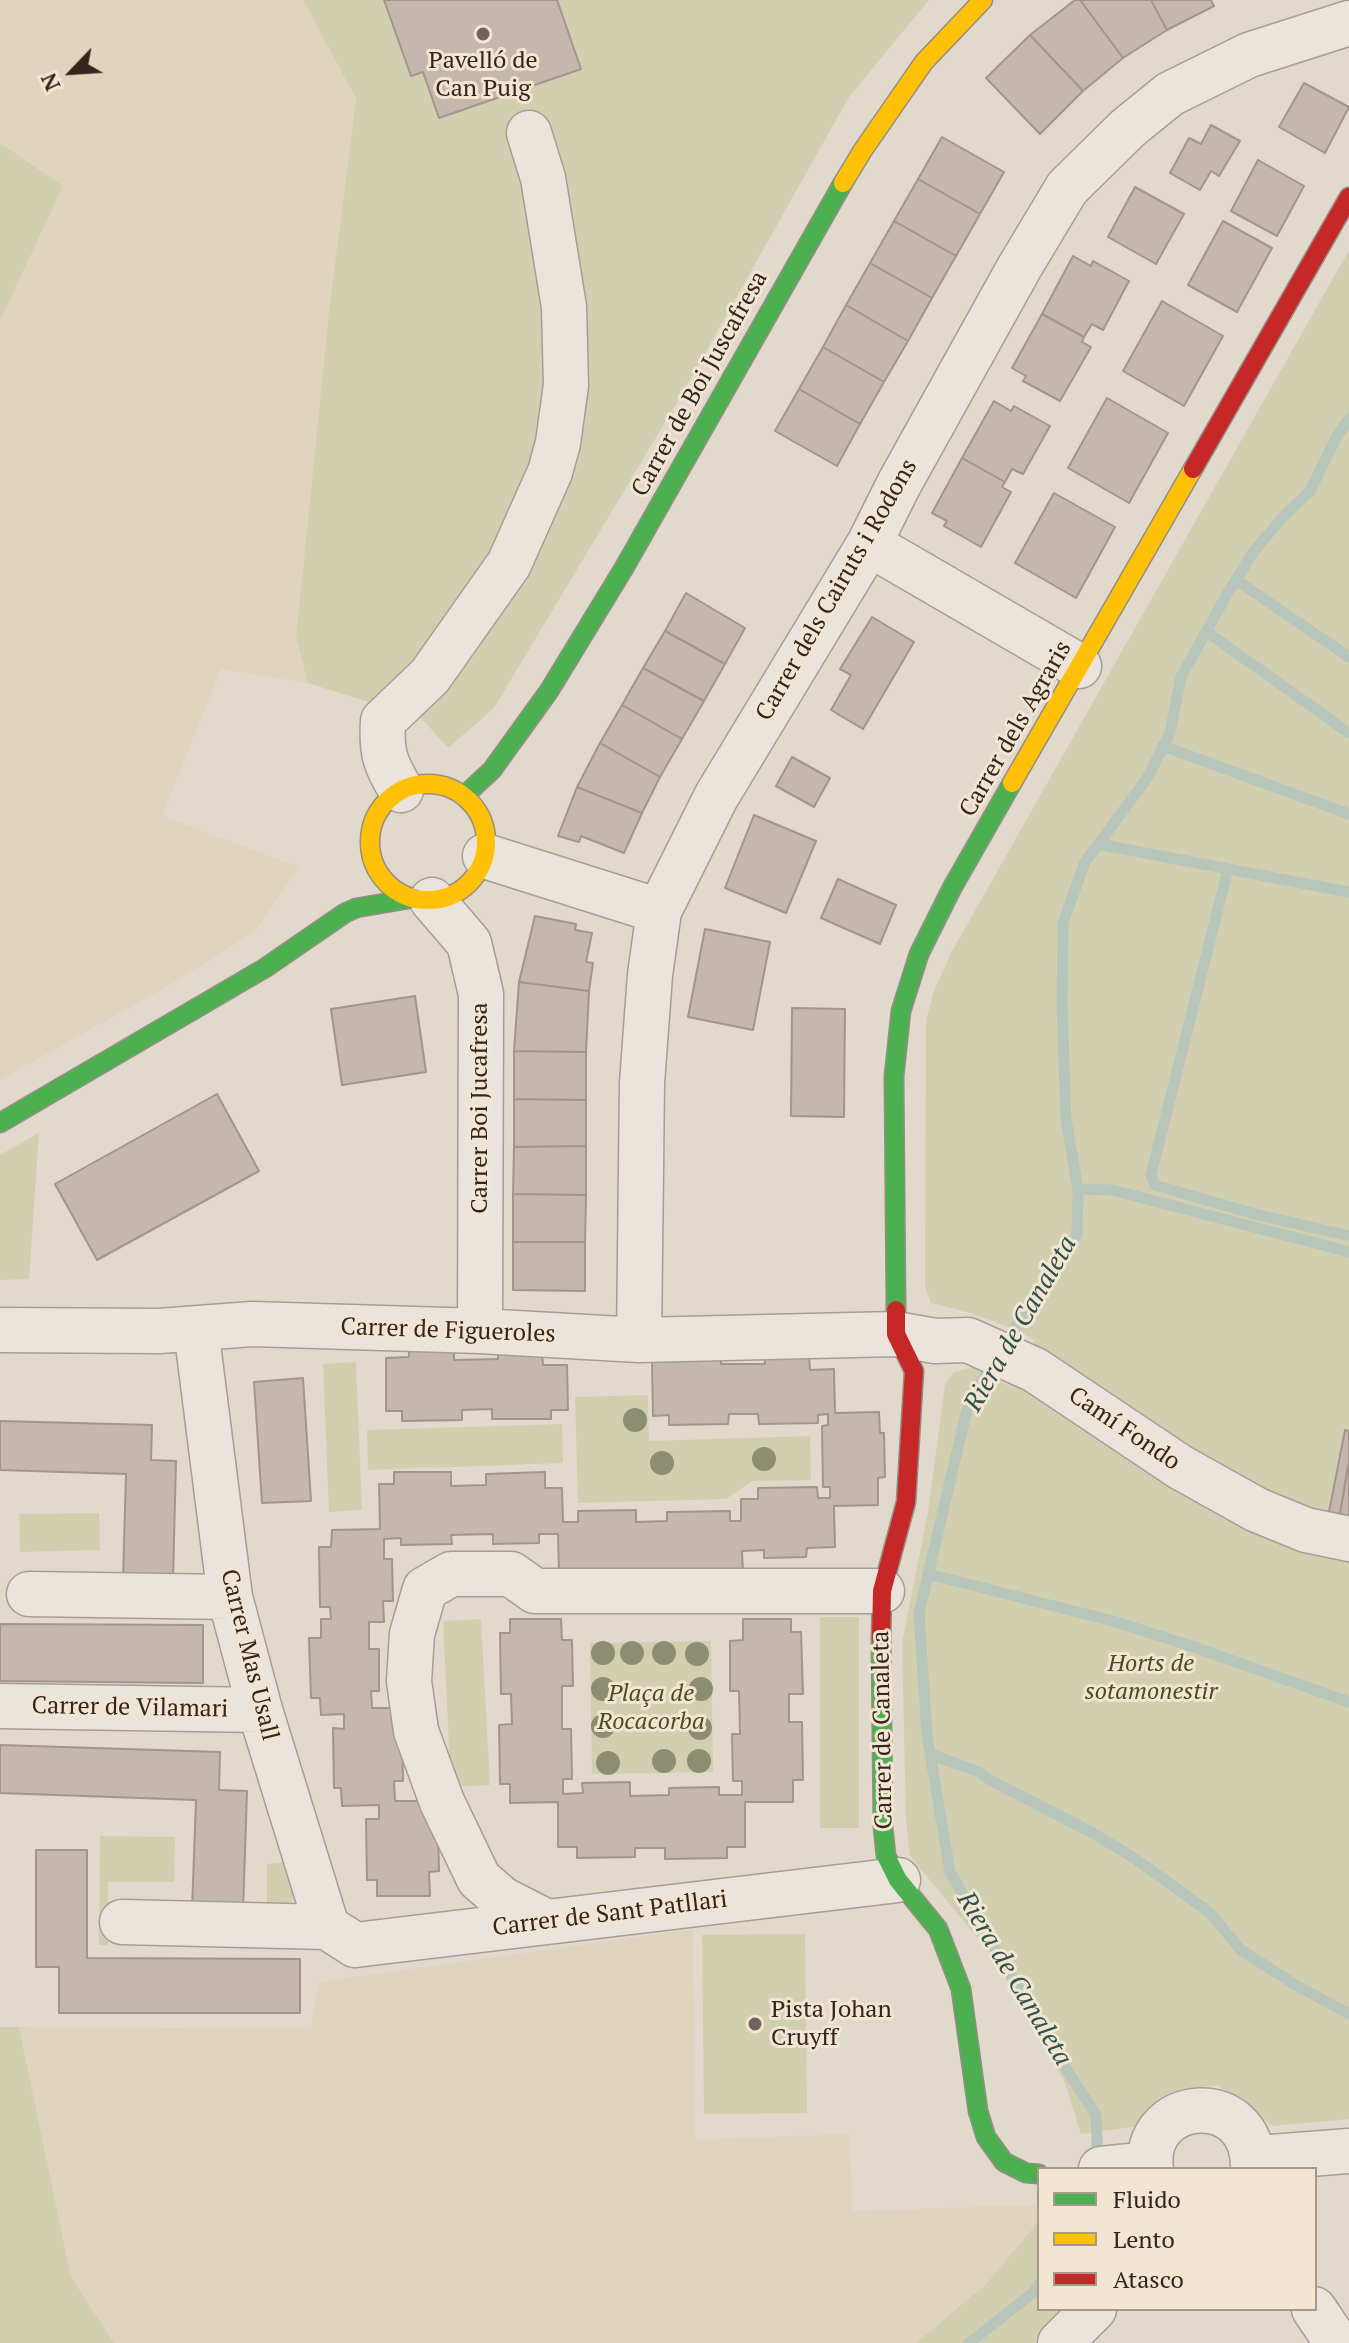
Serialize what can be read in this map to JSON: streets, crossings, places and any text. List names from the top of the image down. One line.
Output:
{"streets":{"street":["Carrer de Boi Juscafresa","Carrer dels Cairuts i Rodons","Carrer dels Agraris","Carrer Boi Jucafresa","Carrer de Figueroles","Camí Fondo","Carrer Mas Usall","Carrer de Vilamari","Carrer de Canaleta","Carrer de Sant Patllari"]},"crossings":[["Carrer de Boi Juscafresa","Carrer Boi Jucafresa"],["Carrer dels Cairuts i Rodons","Carrer de Figueroles"],["Carrer dels Agraris","Carrer de Figueroles"],["Carrer dels Agraris","Camí Fondo"],["Carrer dels Agraris","Carrer de Canaleta"],["Carrer Boi Jucafresa","Carrer de Figueroles"],["Carrer de Figueroles","Camí Fondo"],["Carrer de Figueroles","Carrer Mas Usall"],["Carrer de Figueroles","Carrer de Canaleta"],["Camí Fondo","Carrer de Canaleta"],["Carrer Mas Usall","Carrer de Vilamari"],["Carrer Mas Usall","Carrer de Sant Patllari"],["Carrer de Canaleta","Carrer de Sant Patllari"]],"water":["Riera de Canaleta"],"parks":["Horts de sotamonestir","Plaça de Rocacorba"],"places":["Pavelló de Can Puig","Pista Johan Cruyff"],"legend":["Fluido","Lento","Atasco"],"north":"bottom left"}
